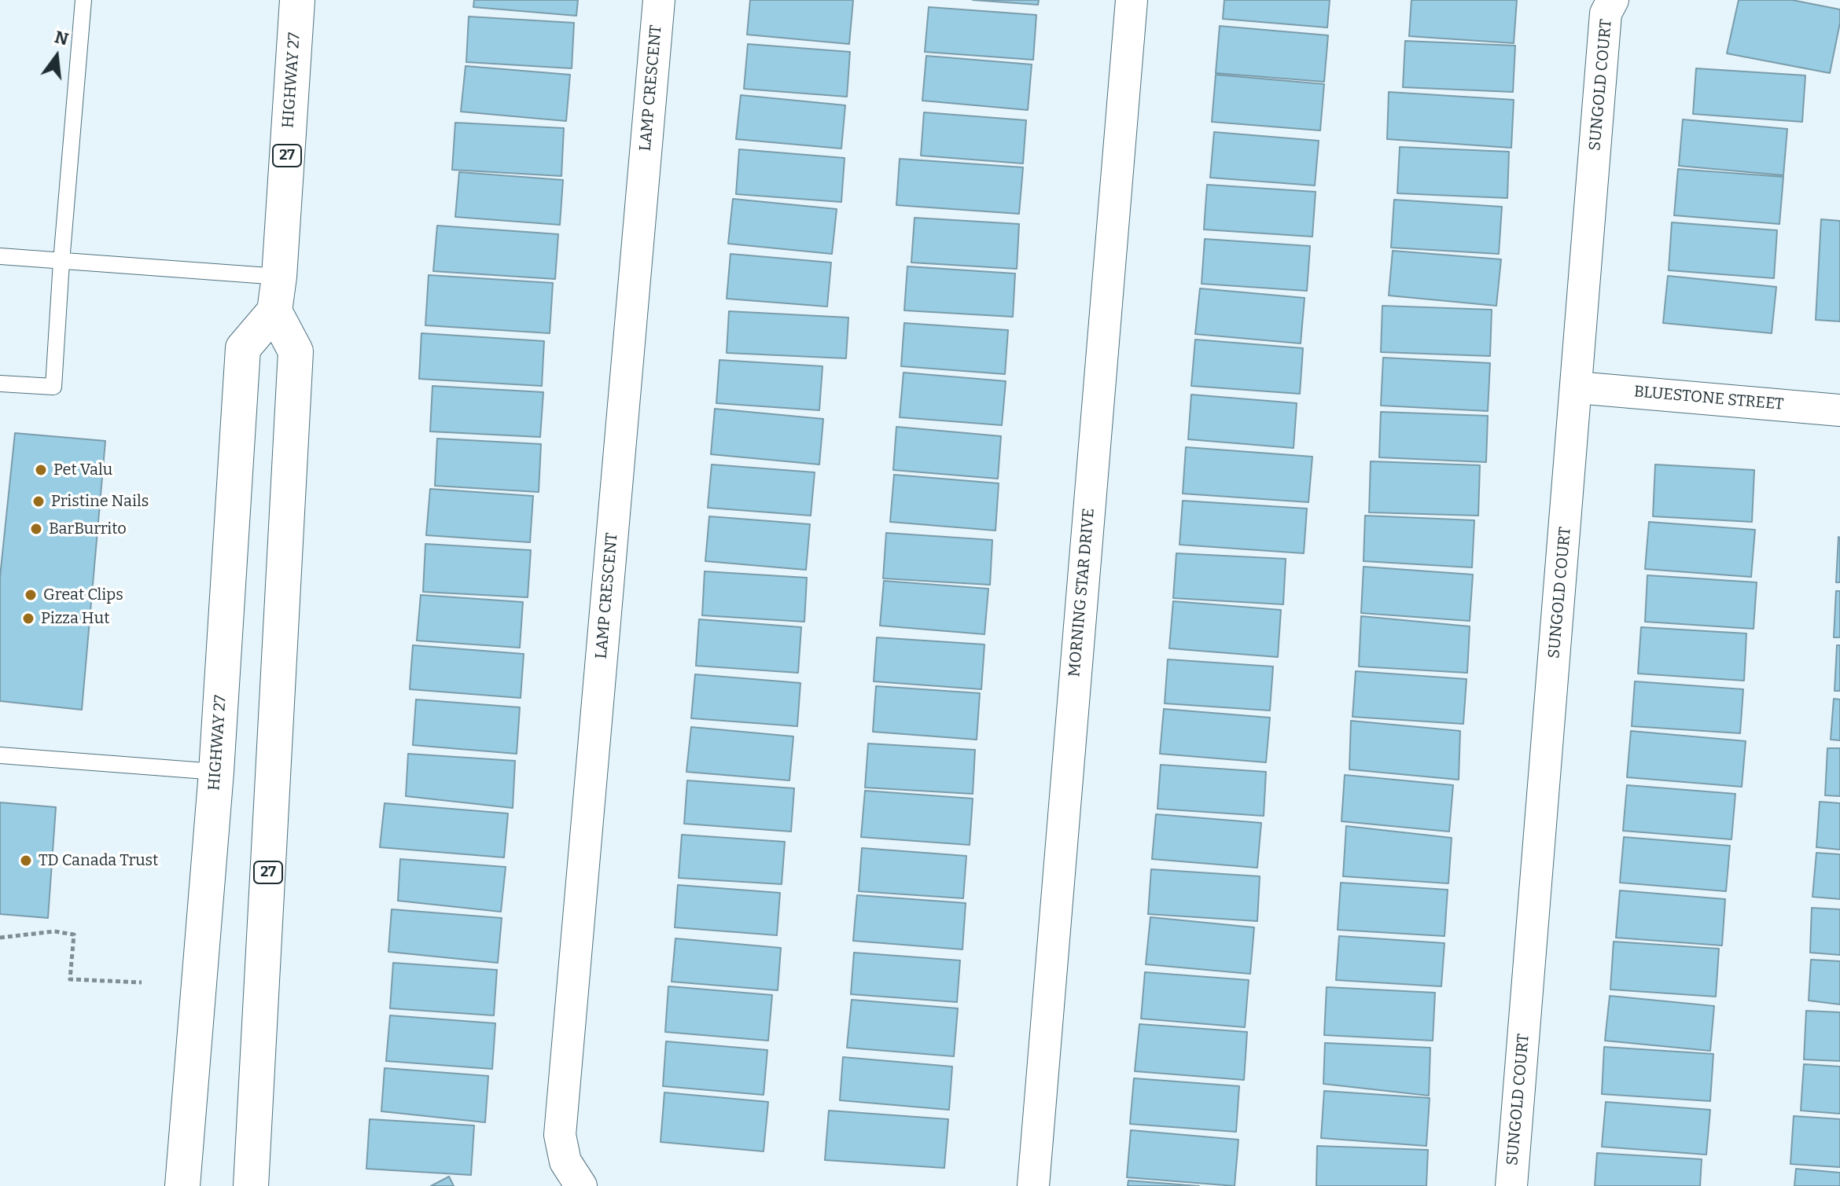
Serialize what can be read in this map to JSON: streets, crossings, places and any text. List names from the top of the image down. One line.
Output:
{"streets":{"main road":["HIGHWAY 27","27"],"street":["SUNGOLD COURT","LAMP CRESCENT","BLUESTONE STREET","MORNING STAR DRIVE"]},"crossings":[["HIGHWAY 27","27"],["SUNGOLD COURT","BLUESTONE STREET"]],"places":["Pet Valu","Pristine Nails","BarBurrito","Great Clips","Pizza Hut","TD Canada Trust"],"north":"top"}
